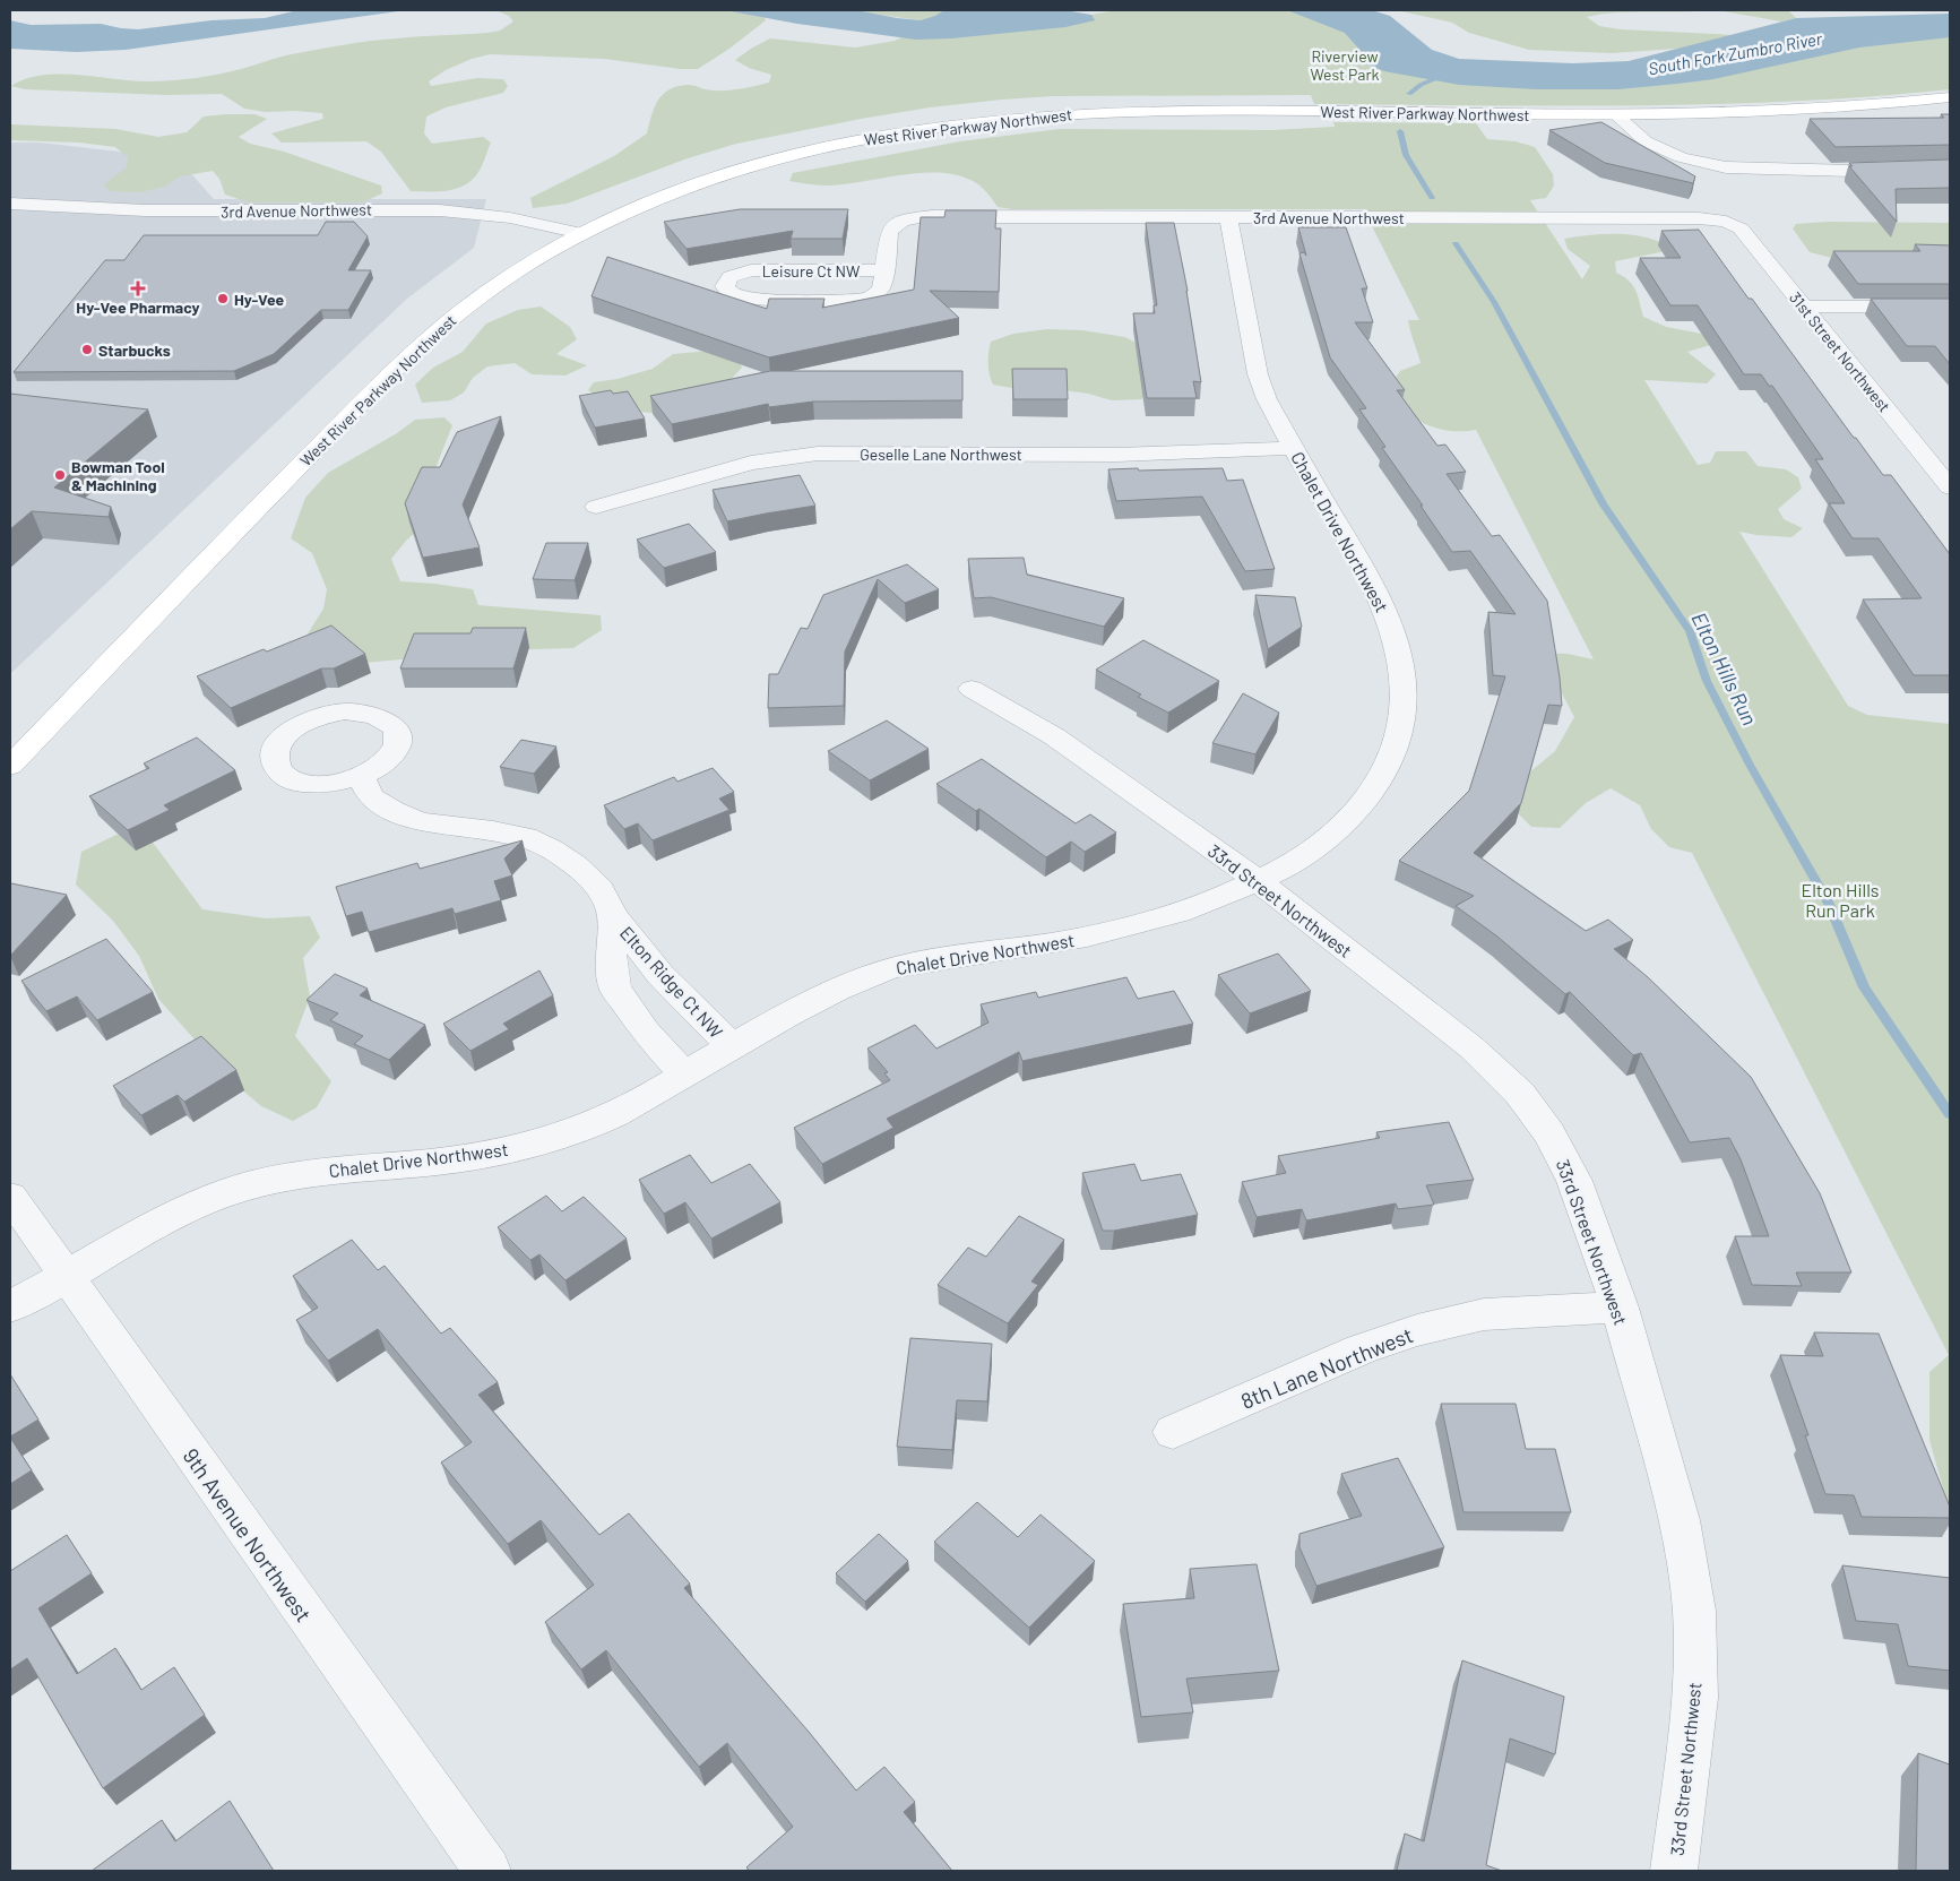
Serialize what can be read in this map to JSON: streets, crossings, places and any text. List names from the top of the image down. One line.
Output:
{"streets":{"main road":["West River Parkway Northwest"],"street":["3rd Avenue Northwest","Leisure Ct NW","31st Street Northwest","Geselle Lane Northwest","Chalet Drive Northwest","33rd Street Northwest","Elton Ridge Ct NW","8th Lane Northwest","9th Avenue Northwest"]},"crossings":[["West River Parkway Northwest","3rd Avenue Northwest"],["3rd Avenue Northwest","Leisure Ct NW"],["3rd Avenue Northwest","31st Street Northwest"],["3rd Avenue Northwest","Chalet Drive Northwest"],["Geselle Lane Northwest","Chalet Drive Northwest"],["Chalet Drive Northwest","33rd Street Northwest"],["Chalet Drive Northwest","Elton Ridge Ct NW"],["Chalet Drive Northwest","9th Avenue Northwest"],["33rd Street Northwest","8th Lane Northwest"]],"water":["South Fork Zumbro River","Elton Hills Run"],"parks":["Riverview West Park","Elton Hills Run Park"],"places":{"health":["Hy-Vee Pharmacy"],"other":["Hy-Vee","Starbucks","Bowman Tool & Machining"]}}
